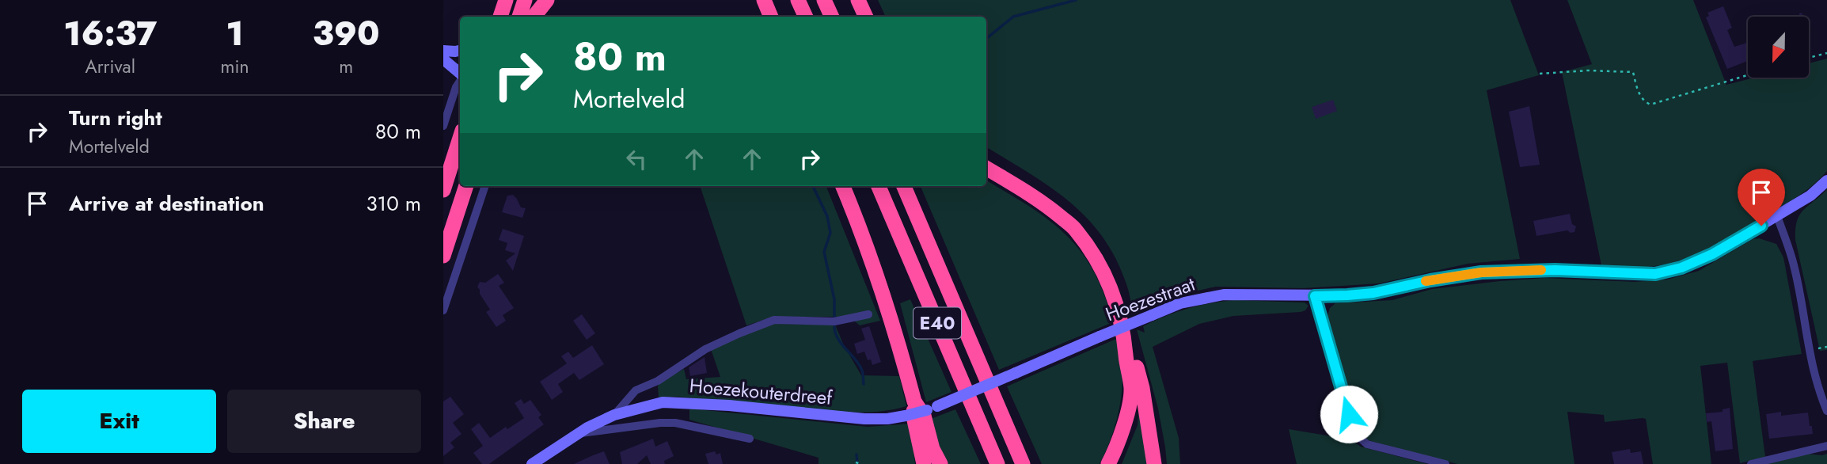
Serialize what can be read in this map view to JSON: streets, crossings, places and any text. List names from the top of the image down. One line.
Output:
{"streets":{"highway":["E40"],"street":["Hoezestraat","Hoezekouterdreef"]},"crossings":[["Hoezestraat","Hoezekouterdreef"]],"north":"bottom","page":{"eta":["16:37","Arrival","1","min","390","m"],"turn":["80 m","Mortelveld"],"list":[{"name":"Turn right","note":"Mortelveld","value":"80 m"},{"name":"Arrive at destination","value":"310 m"}],"buttons":["Exit","Share"]}}
